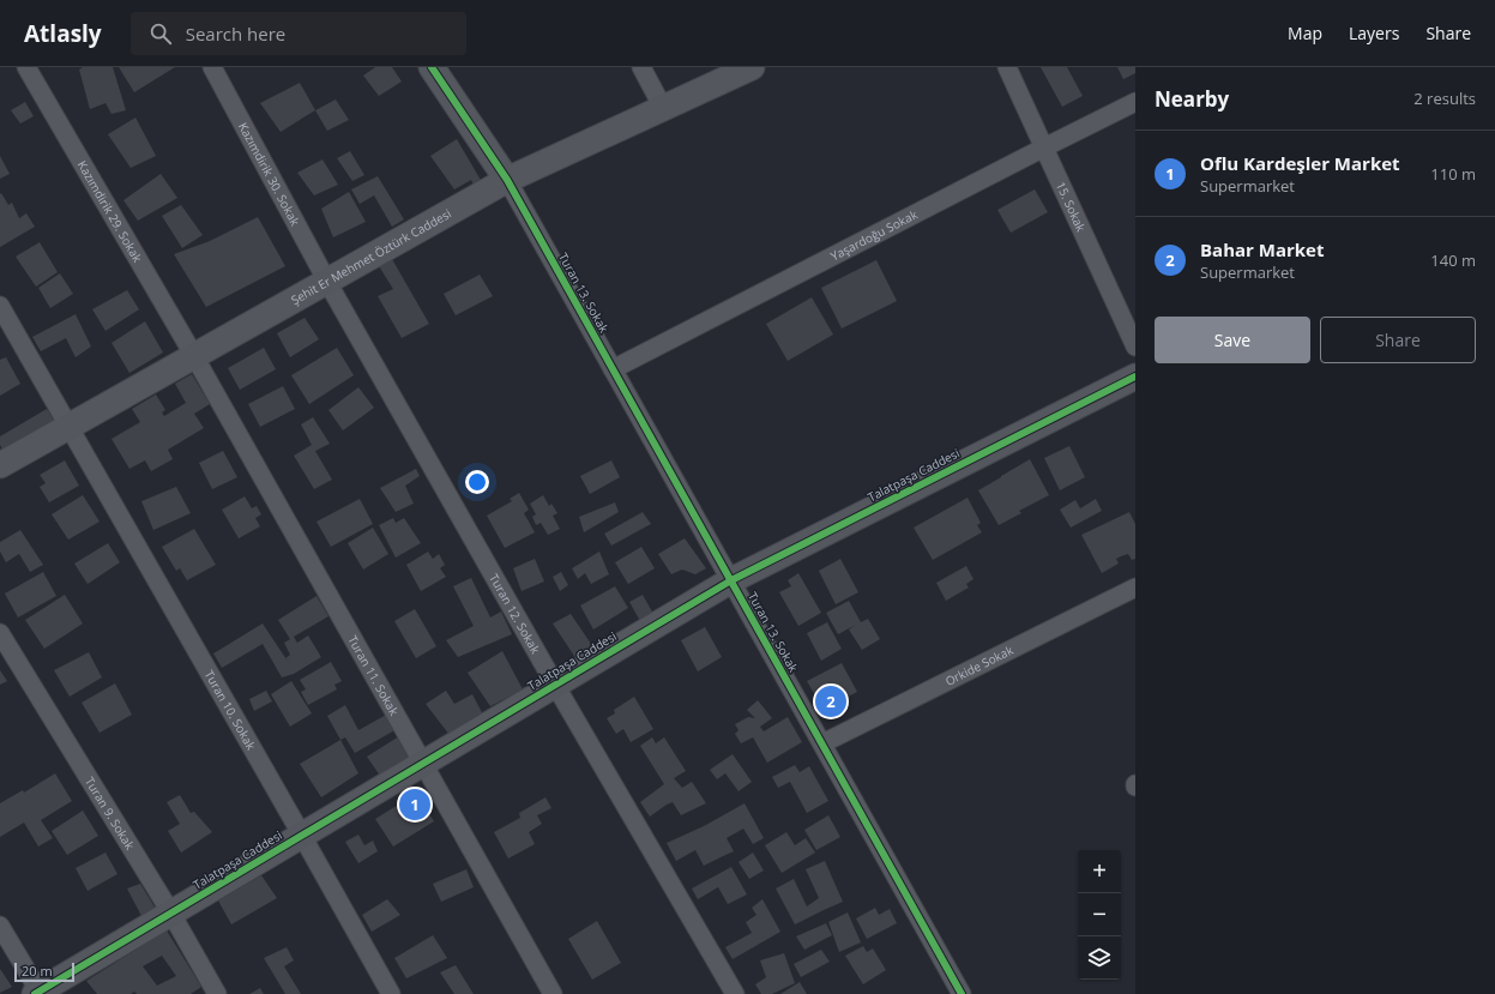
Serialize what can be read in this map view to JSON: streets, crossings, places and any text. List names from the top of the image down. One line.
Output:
{"streets":{"street":["Kazımdirik 30. Sokak","15. Sokak","Kazımdirik 29. Sokak","Yaşardoğu Sokak","Şehit Er Mehmet Öztürk Caddesi","Turan 13. Sokak","Talatpaşa Caddesi","Turan 12. Sokak","Orkide Sokak","Turan 11. Sokak","Turan 10. Sokak","Turan 9. Sokak"]},"crossings":[["Kazımdirik 30. Sokak","Şehit Er Mehmet Öztürk Caddesi"],["Kazımdirik 30. Sokak","Turan 12. Sokak"],["15. Sokak","Yaşardoğu Sokak"],["Kazımdirik 29. Sokak","Şehit Er Mehmet Öztürk Caddesi"],["Kazımdirik 29. Sokak","Turan 11. Sokak"],["Yaşardoğu Sokak","Turan 13. Sokak"],["Şehit Er Mehmet Öztürk Caddesi","Turan 13. Sokak"],["Şehit Er Mehmet Öztürk Caddesi","Turan 12. Sokak"],["Şehit Er Mehmet Öztürk Caddesi","Turan 11. Sokak"],["Şehit Er Mehmet Öztürk Caddesi","Turan 10. Sokak"],["Turan 13. Sokak","Talatpaşa Caddesi"],["Turan 13. Sokak","Orkide Sokak"],["Talatpaşa Caddesi","Turan 12. Sokak"],["Talatpaşa Caddesi","Turan 11. Sokak"],["Talatpaşa Caddesi","Turan 10. Sokak"],["Talatpaşa Caddesi","Turan 9. Sokak"]],"scale_bar":"20 m","page":{"header":"Atlasly","search":"Search here","nav":["Map","Layers","Share"],"heading":["Nearby","2 results"],"list":[{"mark":"1","name":"Oflu Kardeşler Market","note":"Supermarket","value":"110 m"},{"mark":"2","name":"Bahar Market","note":"Supermarket","value":"140 m"}],"buttons":["Save","Share"],"pins":["2","1"],"map_buttons":["+","−"],"scale":"20 m"}}
